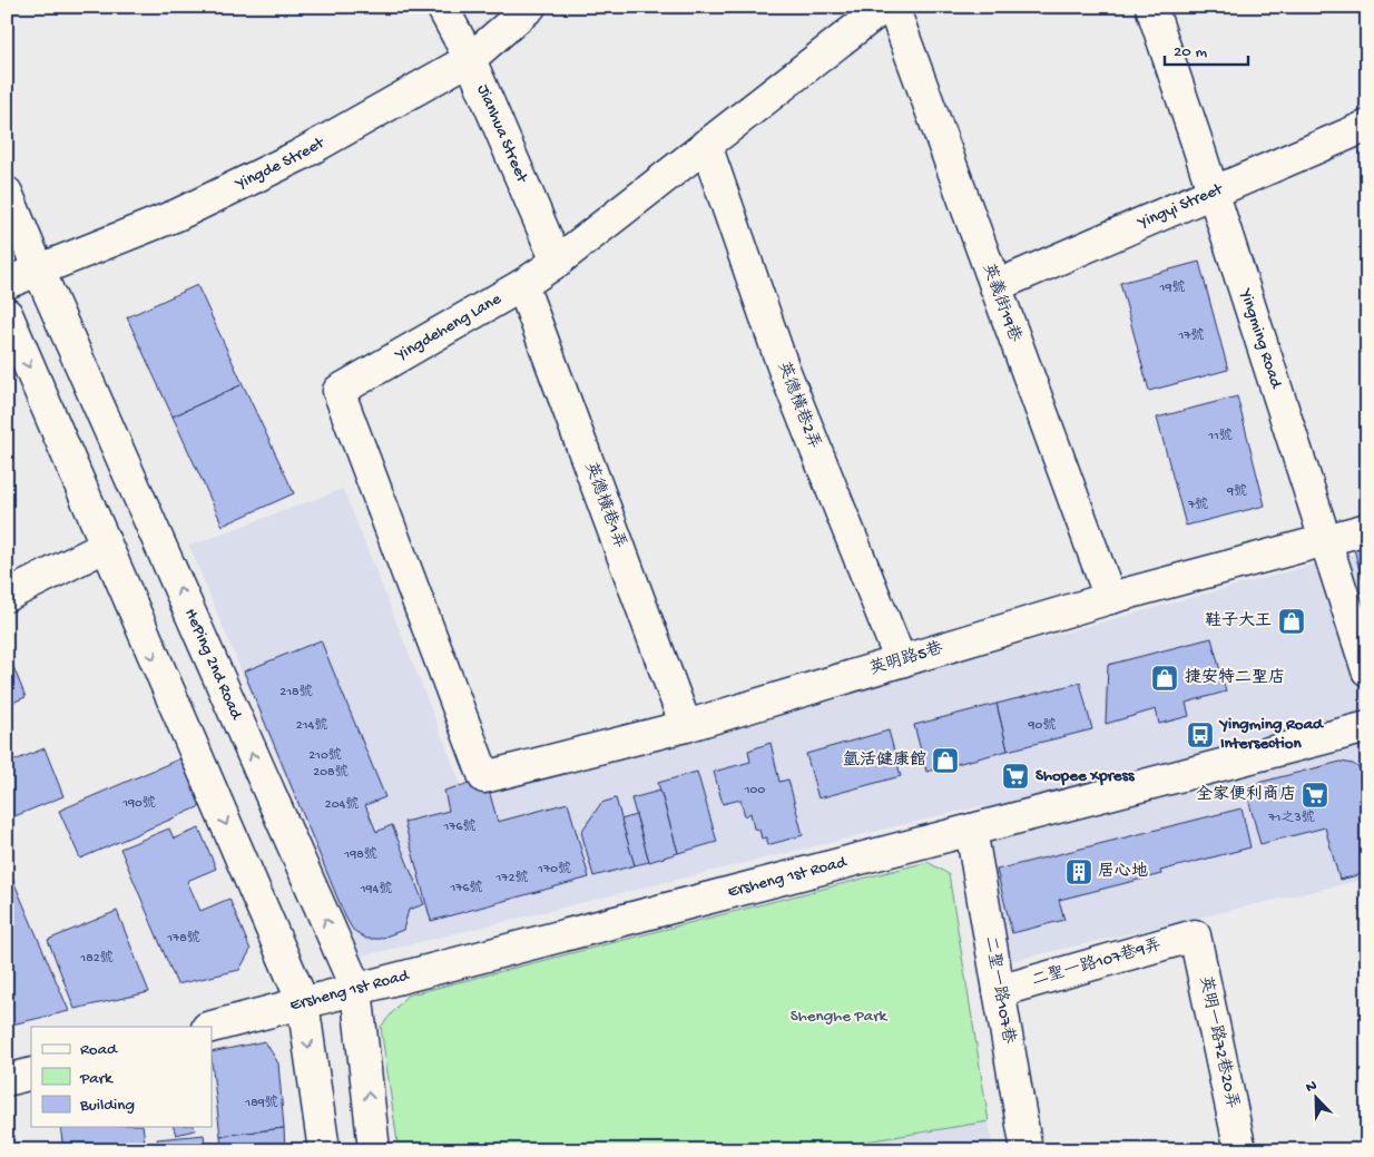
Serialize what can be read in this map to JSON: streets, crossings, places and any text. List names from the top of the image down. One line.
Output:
{"streets":{"street":["Jianhua Street","Yingde Street","Yingyi Street","英義街19巷","Yingdeheng Lane","Yingming Road","英德橫巷2弄","英德橫巷1弄","英明路5巷","HePing 2nd Road","Ersheng 1st Road","二聖一路107巷9弄","二聖一路107巷","英明一路72巷20弄"]},"crossings":[["Jianhua Street","Yingde Street"],["Jianhua Street","Yingdeheng Lane"],["Yingde Street","HePing 2nd Road"],["Yingyi Street","英義街19巷"],["Yingyi Street","Yingming Road"],["英義街19巷","英明路5巷"],["Yingdeheng Lane","英德橫巷2弄"],["Yingdeheng Lane","英德橫巷1弄"],["Yingdeheng Lane","英明路5巷"],["Yingming Road","英明路5巷"],["英德橫巷2弄","英明路5巷"],["英德橫巷1弄","英明路5巷"],["HePing 2nd Road","Ersheng 1st Road"],["Ersheng 1st Road","二聖一路107巷"],["二聖一路107巷9弄","二聖一路107巷"],["二聖一路107巷9弄","英明一路72巷20弄"]],"parks":["Shenghe Park"],"places":{"shop":["鞋子大王","捷安特二聖店","氫活健康館"],"bus stop":["Yingming Road Intersection"],"supermarket":["Shopee Xpress","全家便利商店"],"building":["居心地"]},"house_numbers":["19號","17號","11號","9號","7號","218號","214號","90號","210號","208號","100","190號","204號","71之3號","176號","198號","170號","172號","176號","194號","178號","182號","189號"],"legend":["Road","Park","Building"],"scale_bar":"20 m","north":"top left"}
